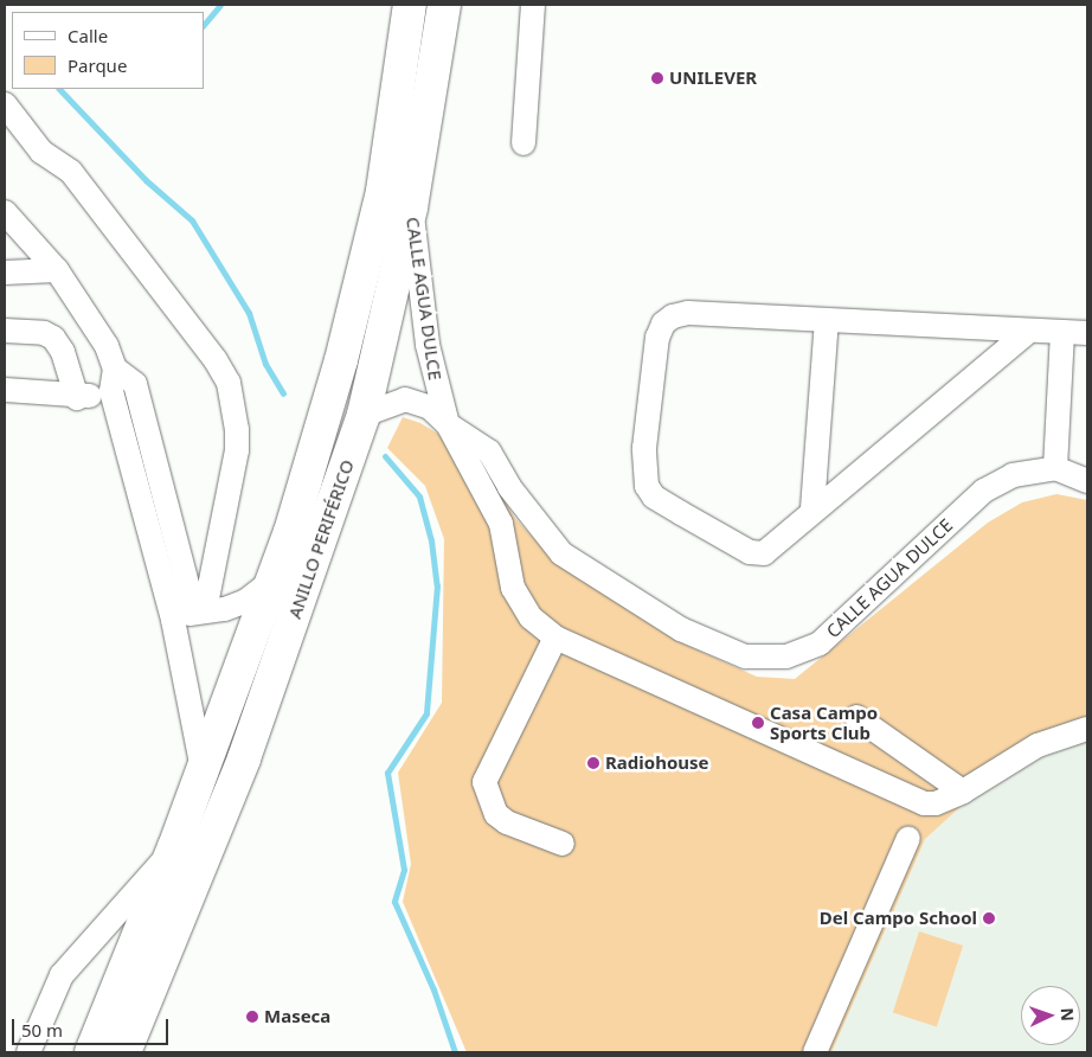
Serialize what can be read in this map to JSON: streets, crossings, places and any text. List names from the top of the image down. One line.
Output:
{"streets":{"highway":["ANILLO PERIFÉRICO"],"street":["CALLE AGUA DULCE"]},"crossings":[["CALLE AGUA DULCE","ANILLO PERIFÉRICO"]],"places":["UNILEVER","Casa Campo Sports Club","Radiohouse","Del Campo School","Maseca"],"legend":["Calle","Parque"],"scale_bar":"50 m","north":"right"}
